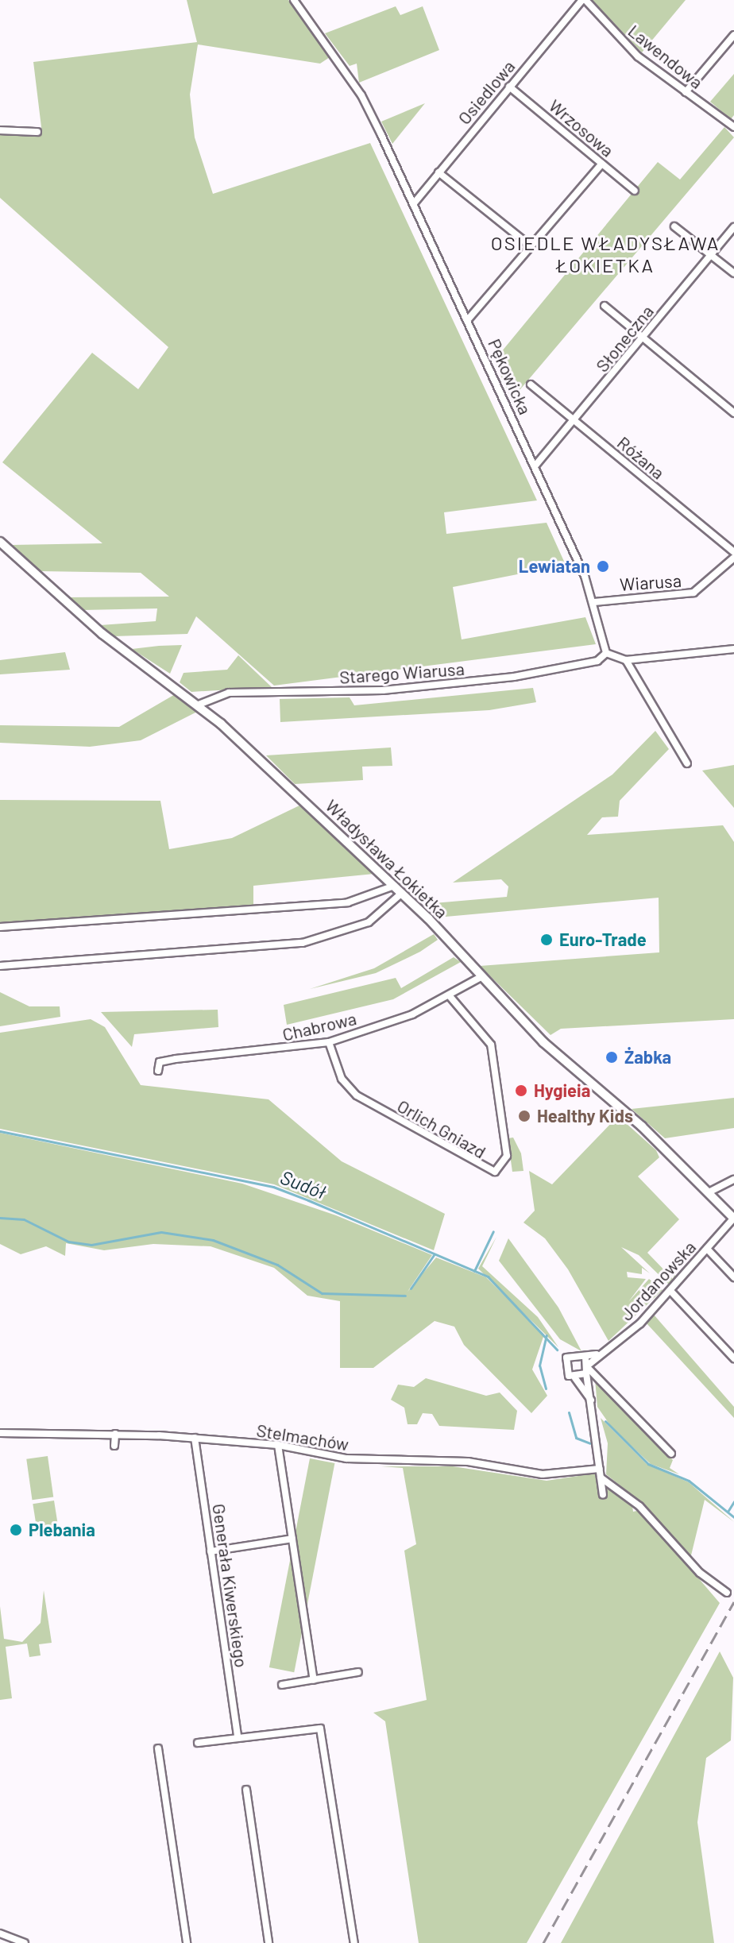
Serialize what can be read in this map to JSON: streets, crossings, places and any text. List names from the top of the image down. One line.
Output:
{"streets":{"street":["Lawendowa","Osiedlowa","Wrzosowa","Słoneczna","Pękowicka","Różana","Wiarusa","Starego Wiarusa","Władysława Łokietka","Chabrowa","Orlich Gniazd","Jordanowska","Stelmachów","Generała Kiwerskiego"]},"crossings":[["Lawendowa","Osiedlowa"],["Osiedlowa","Wrzosowa"],["Osiedlowa","Pękowicka"],["Słoneczna","Pękowicka"],["Słoneczna","Różana"],["Pękowicka","Wiarusa"],["Pękowicka","Starego Wiarusa"],["Starego Wiarusa","Władysława Łokietka"],["Władysława Łokietka","Chabrowa"],["Władysława Łokietka","Jordanowska"],["Chabrowa","Orlich Gniazd"],["Stelmachów","Generała Kiwerskiego"]],"districts":["OSIEDLE WŁADYSŁAWA ŁOKIETKA"],"water":["Sudół"],"places":["Lewiatan","Euro-Trade","Żabka","Hygieia","Healthy Kids","Plebania"]}
